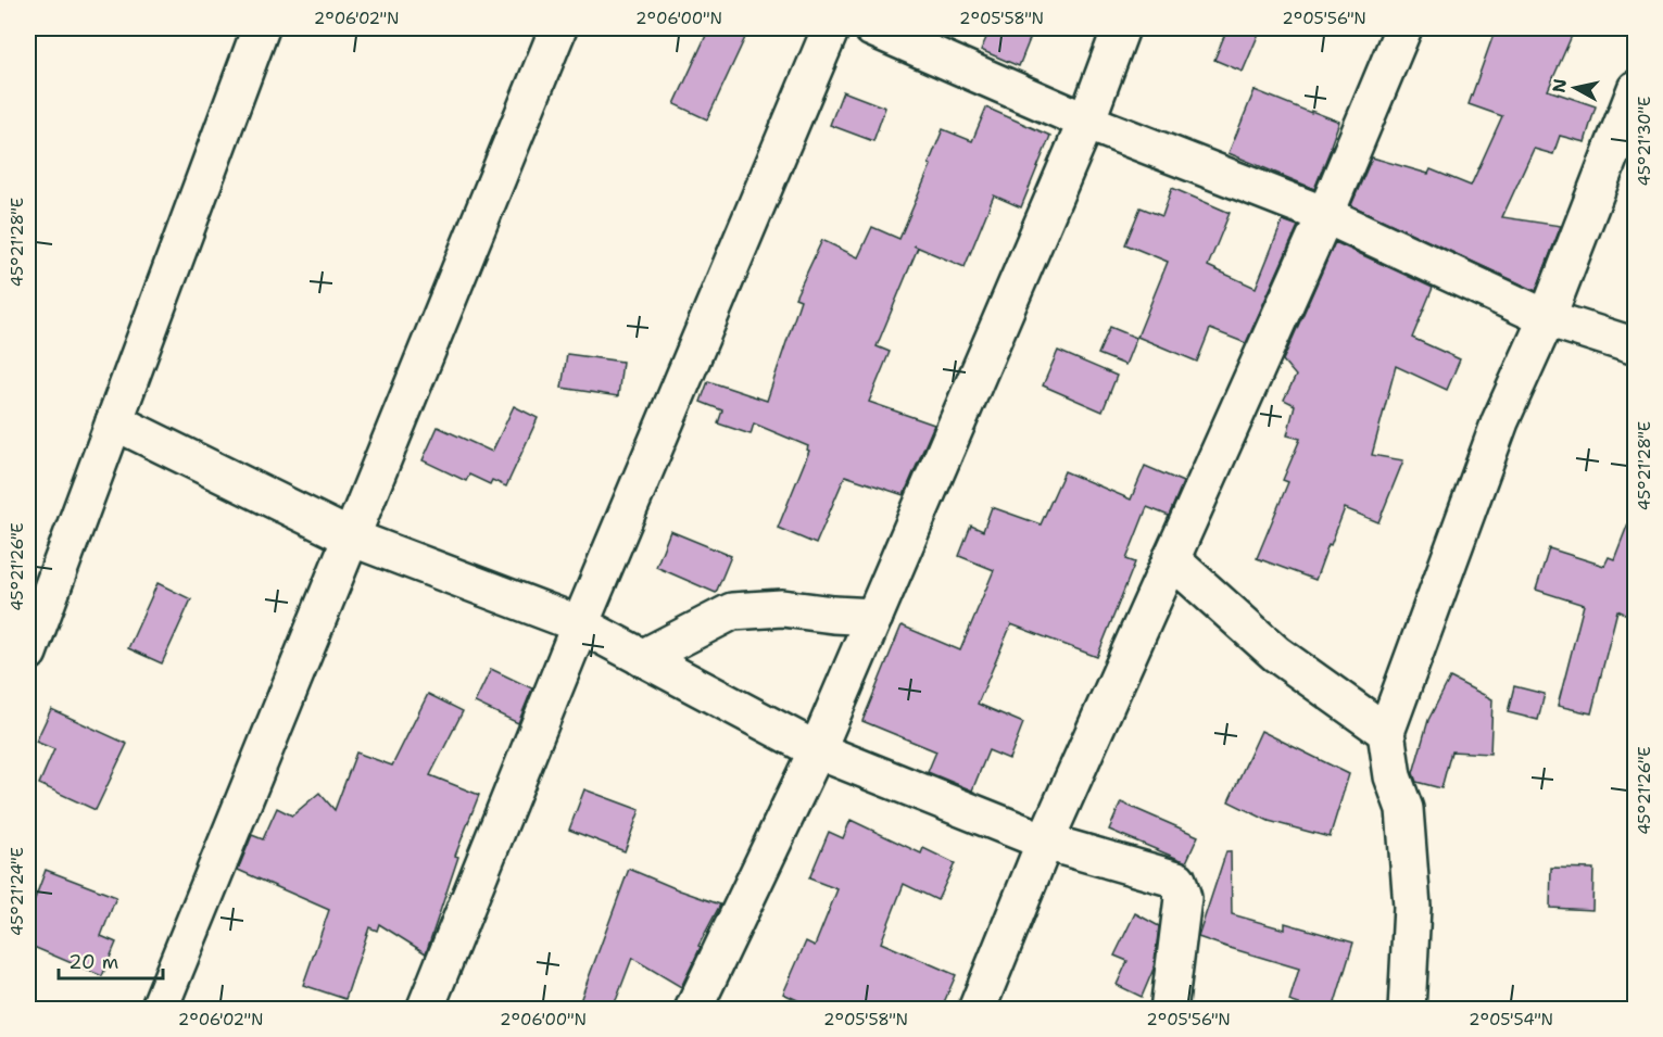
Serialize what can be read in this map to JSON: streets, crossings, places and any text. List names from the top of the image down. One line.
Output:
{"scale_bar":"20 m","north":"left","coordinates":["2°06'02\"N","2°06'00\"N","2°05'58\"N","2°05'56\"N","45°21'30\"E","45°21'28\"E","45°21'26\"E","45°21'24\"E","2°05'54\"N"]}
